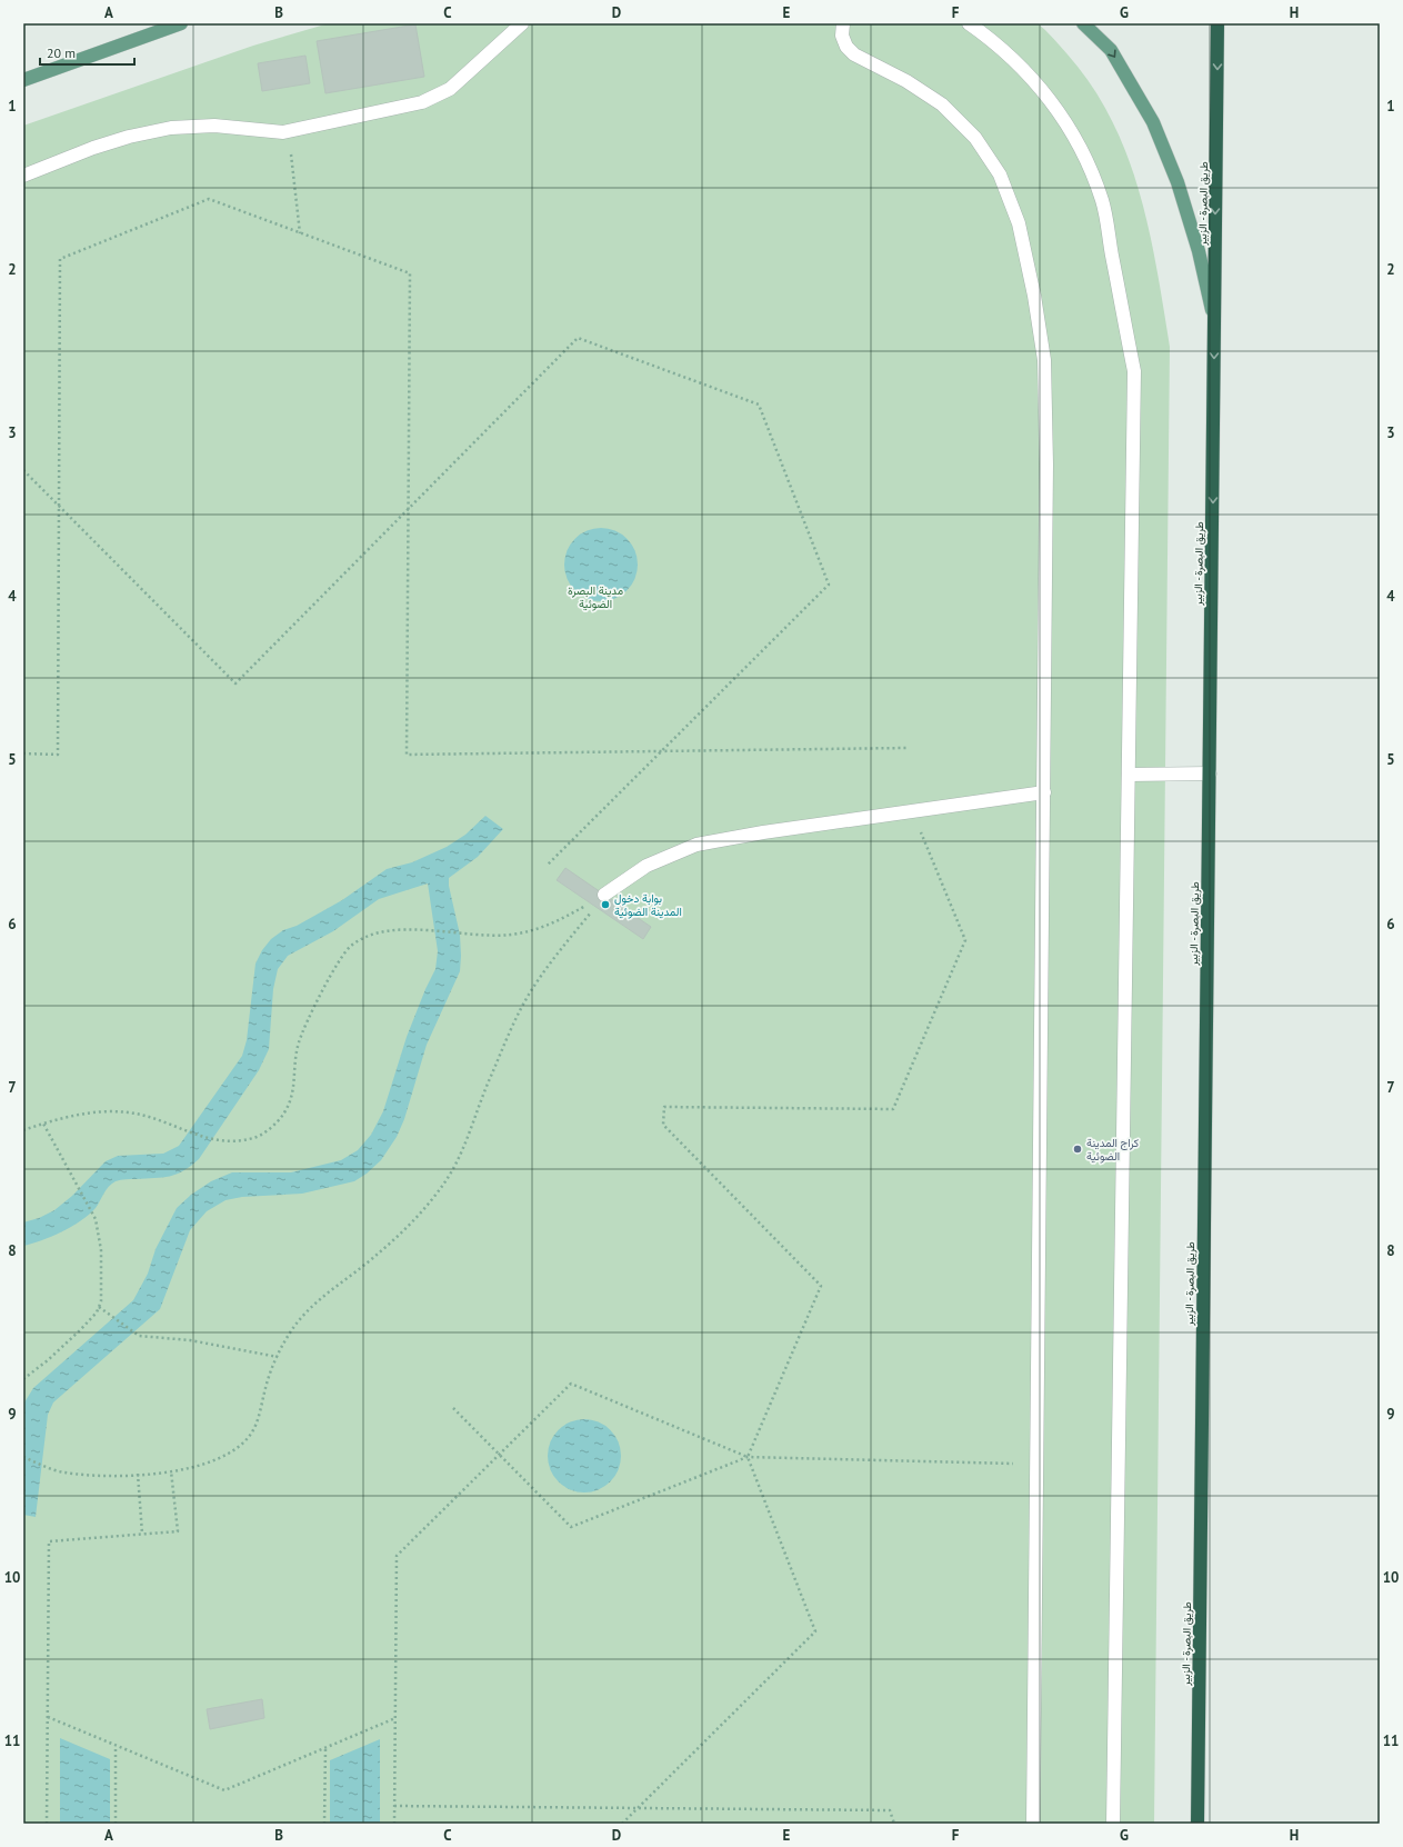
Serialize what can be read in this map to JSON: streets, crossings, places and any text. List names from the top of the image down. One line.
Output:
{"streets":{"highway":["طريق البصرة - الزبير"]},"one_way":["طريق البصرة - الزبير"],"parks":["مدينة البصرة الضوئية"],"places":["بوابة دخول المدينة الضوئية","كراج المدينة الضوئية"],"scale_bar":"20 m","grid":{"columns":["A","B","C","D","E","F","G","H"],"rows":["1","2","3","4","5","6","7","8","9","10","11"]}}
